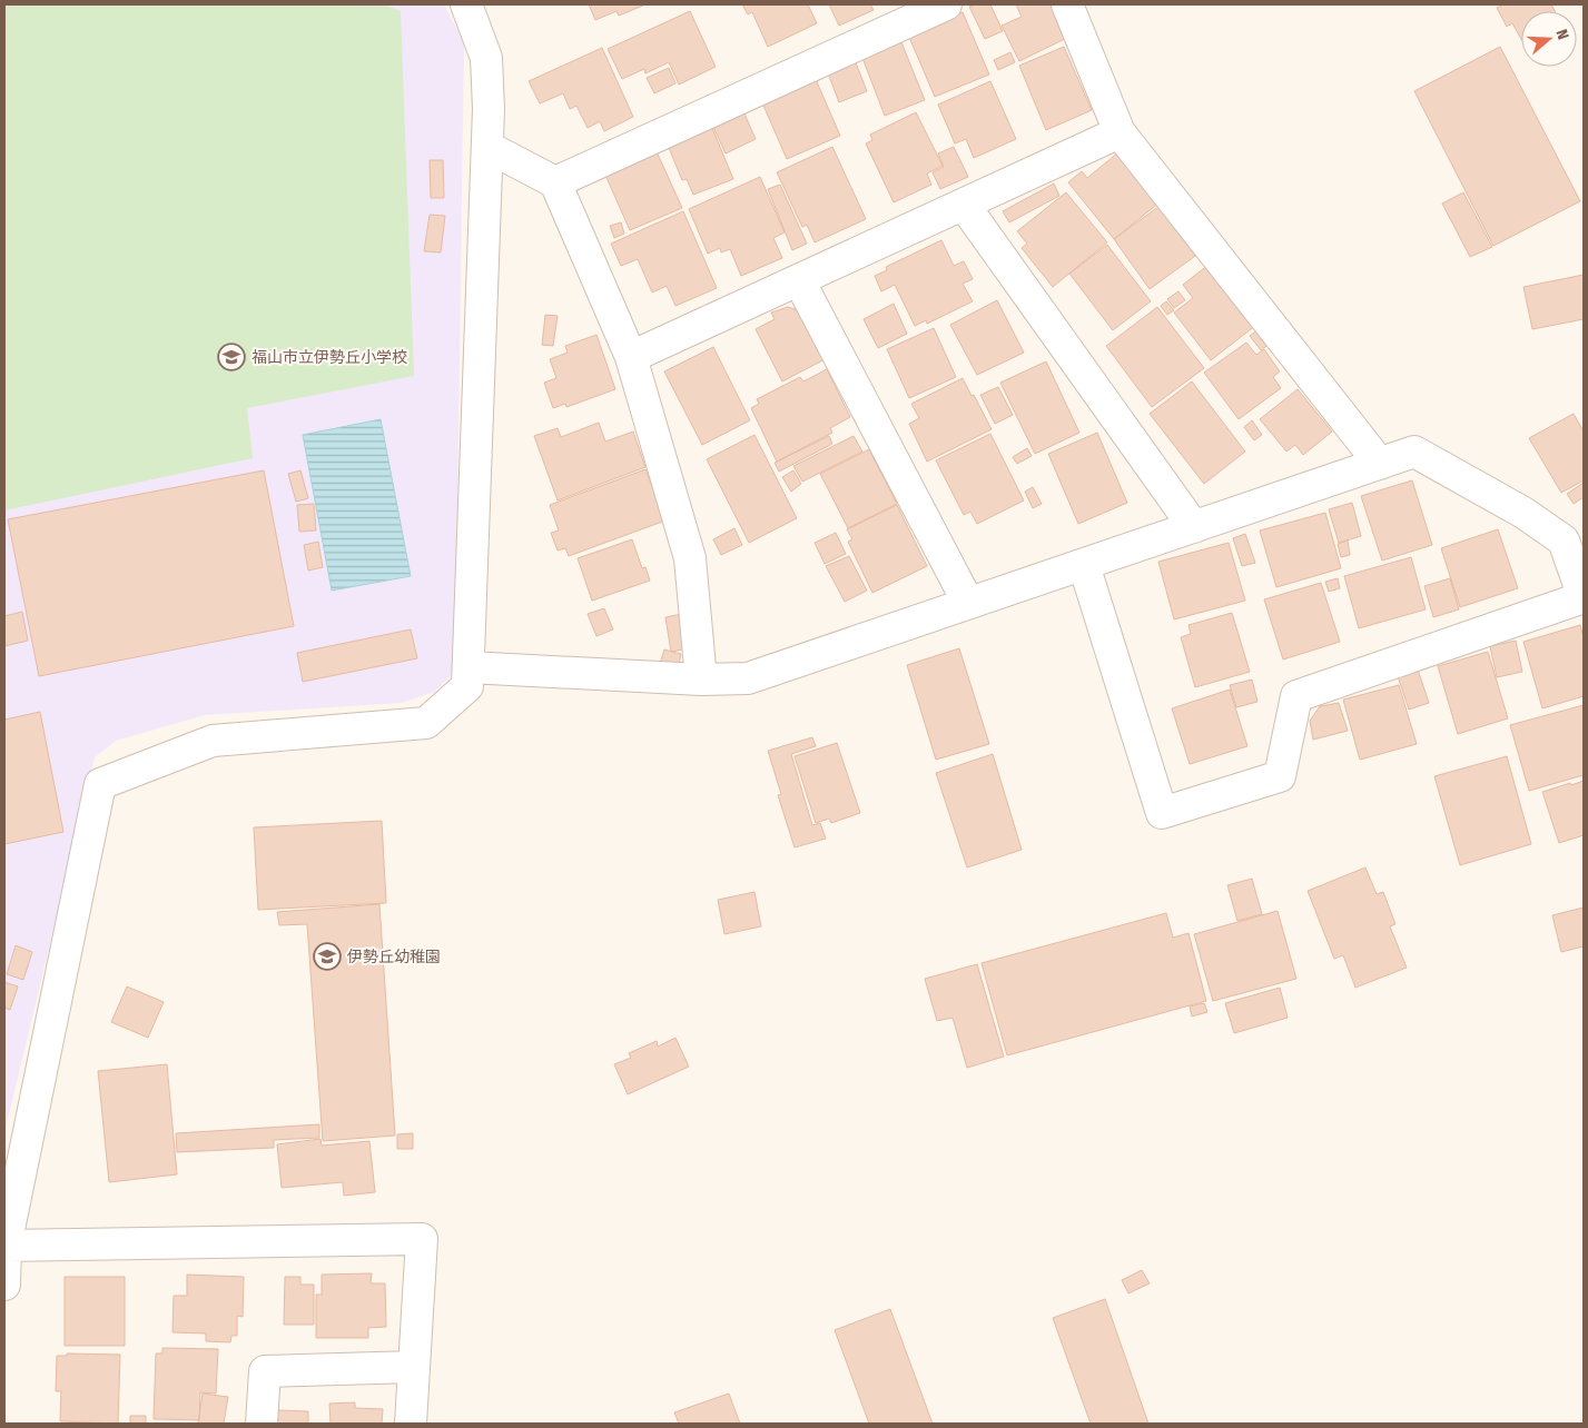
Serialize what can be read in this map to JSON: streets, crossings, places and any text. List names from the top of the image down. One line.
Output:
{"places":{"school or university":["福山市立伊勢丘小学校","伊勢丘幼稚園"]},"north":"right"}
